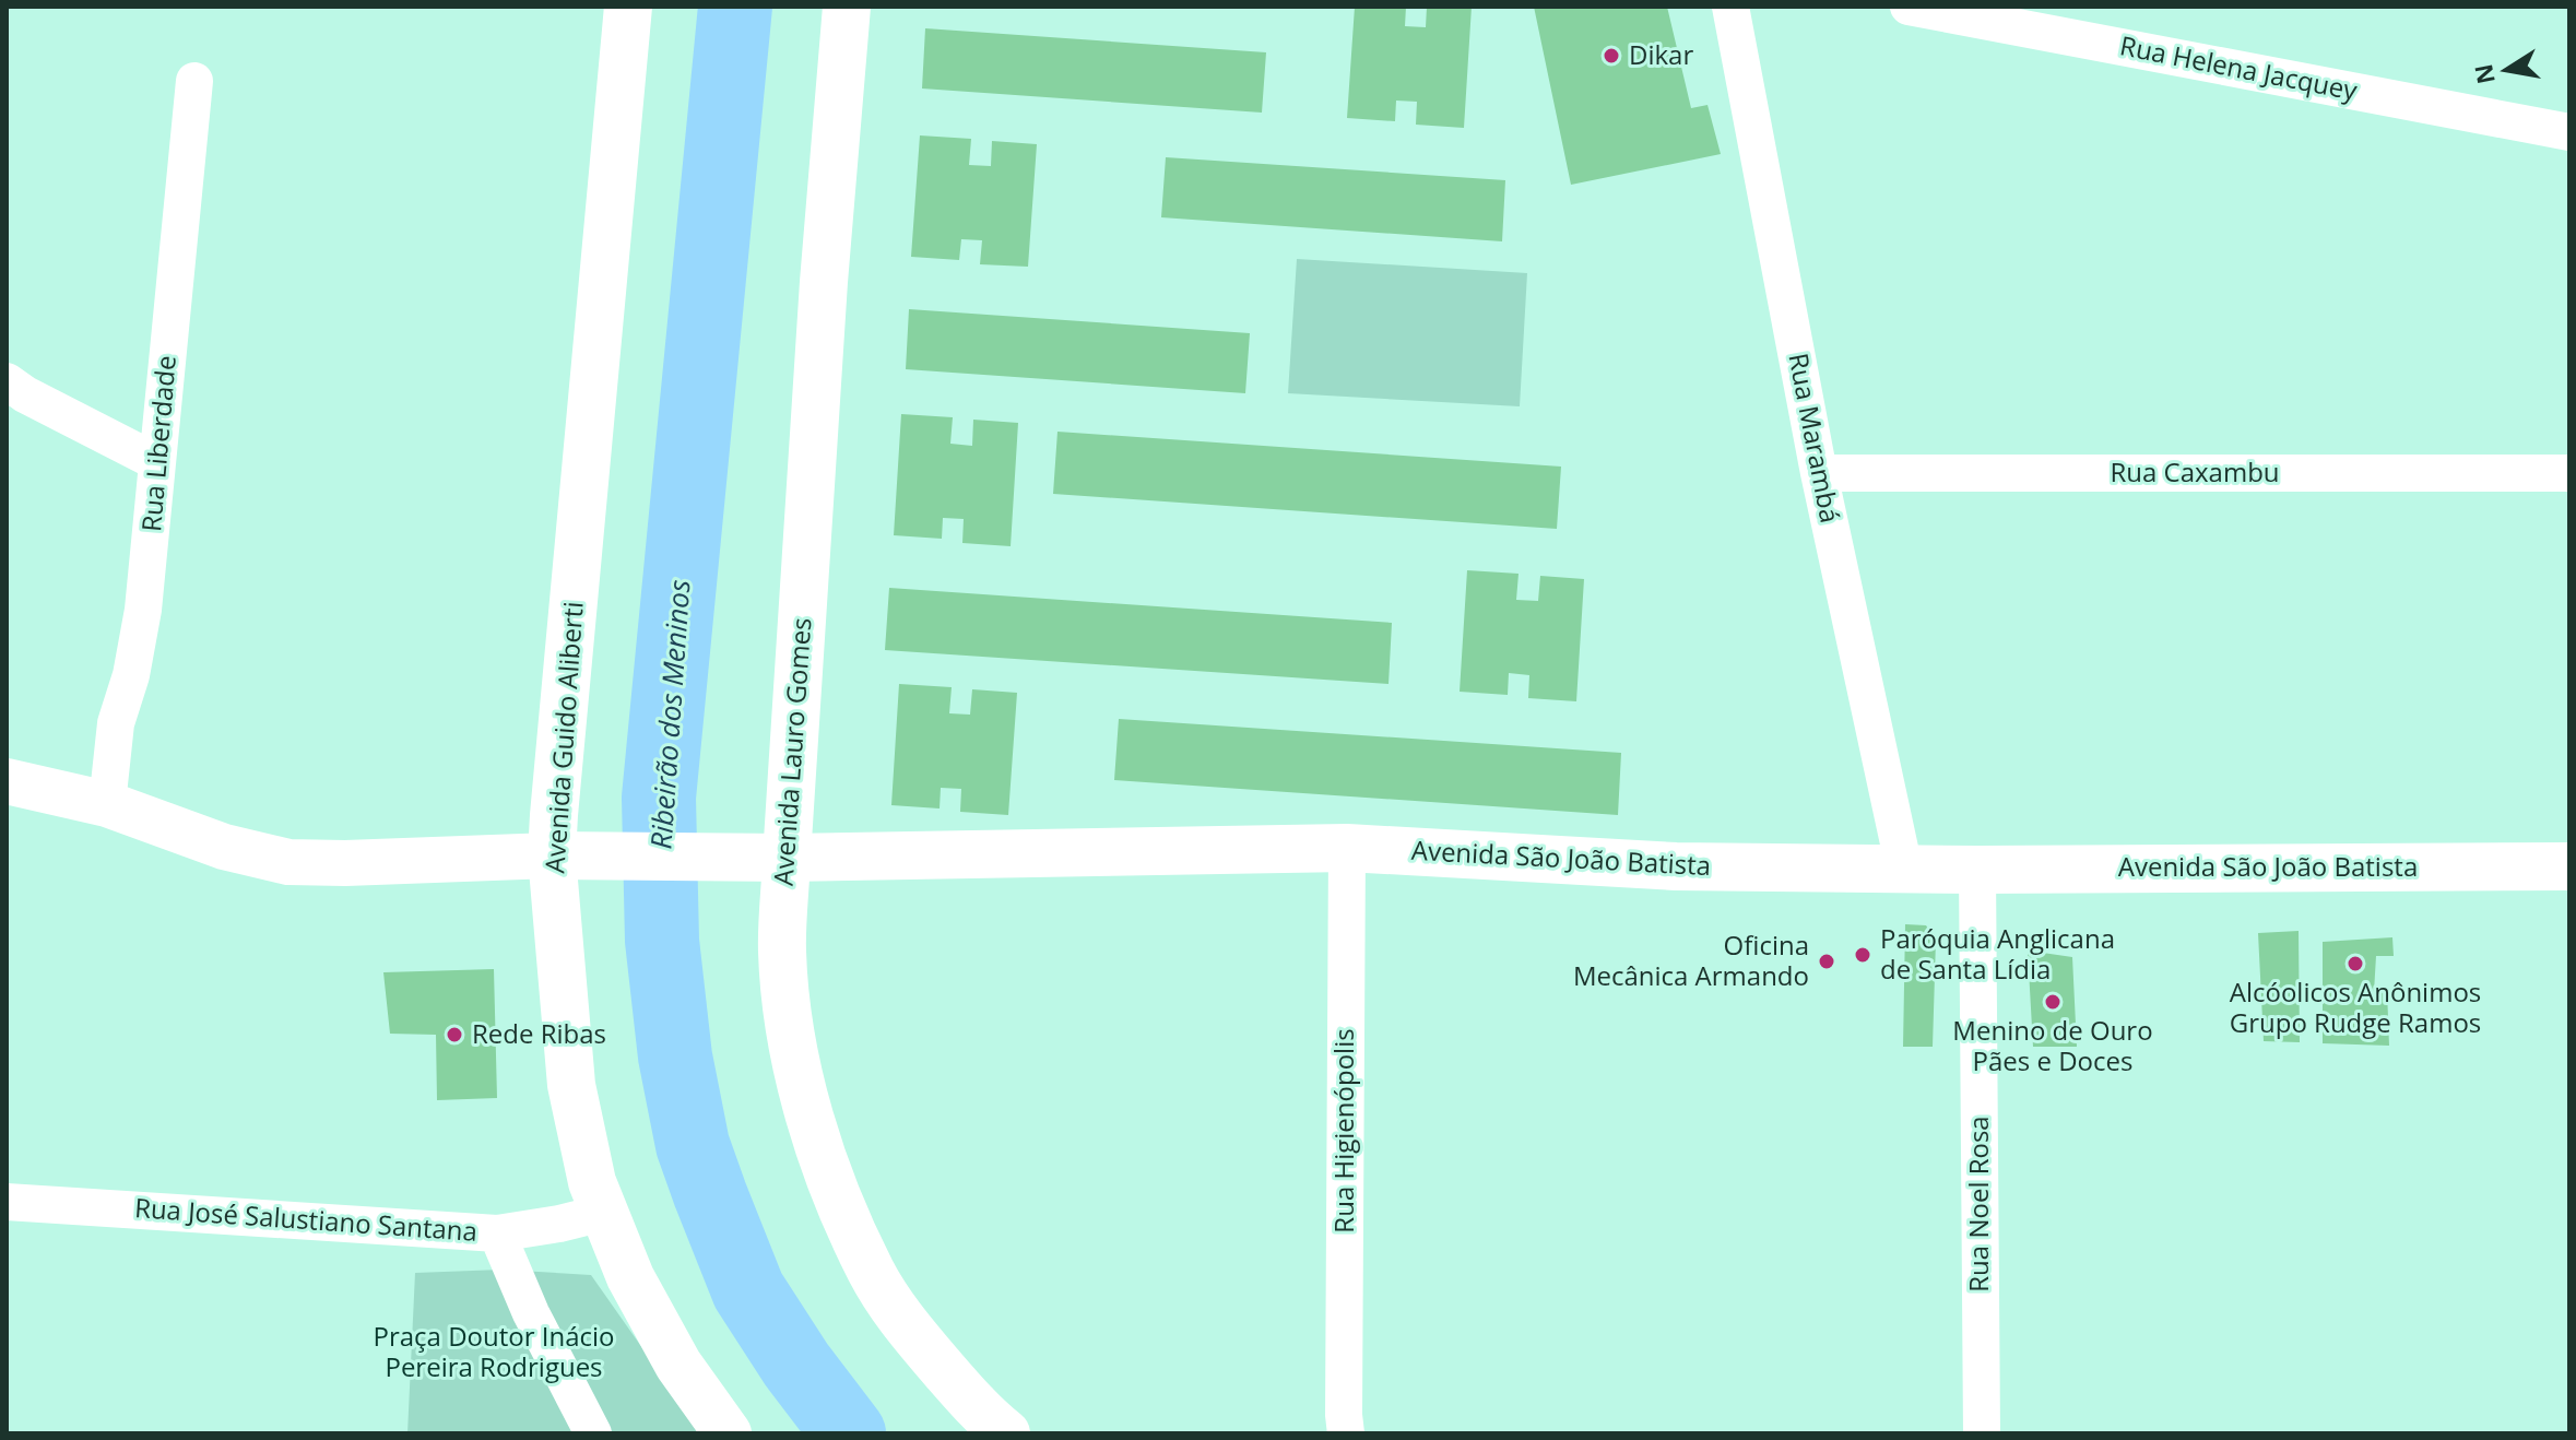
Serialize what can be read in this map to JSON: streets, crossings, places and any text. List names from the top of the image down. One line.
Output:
{"streets":{"main road":["Avenida Guido Aliberti","Avenida Lauro Gomes","Avenida São João Batista"],"street":["Rua Helena Jacquey","Rua Marambá","Rua Liberdade","Rua Caxambu","Rua Higienópolis","Rua Noel Rosa","Rua José Salustiano Santana"]},"crossings":[["Rua Marambá","Rua Caxambu"],["Rua Marambá","Avenida São João Batista"],["Avenida Guido Aliberti","Avenida São João Batista"],["Avenida Guido Aliberti","Rua José Salustiano Santana"],["Avenida Lauro Gomes","Avenida São João Batista"],["Avenida São João Batista","Rua Higienópolis"],["Avenida São João Batista","Rua Noel Rosa"]],"water":["Ribeirão dos Meninos"],"parks":["Praça Doutor Inácio Pereira Rodrigues"],"places":["Dikar","Paróquia Anglicana de Santa Lídia","Oficina Mecânica Armando","Alcóolicos Anônimos Grupo Rudge Ramos","Menino de Ouro Pães e Doces","Rede Ribas"],"north":"left"}
